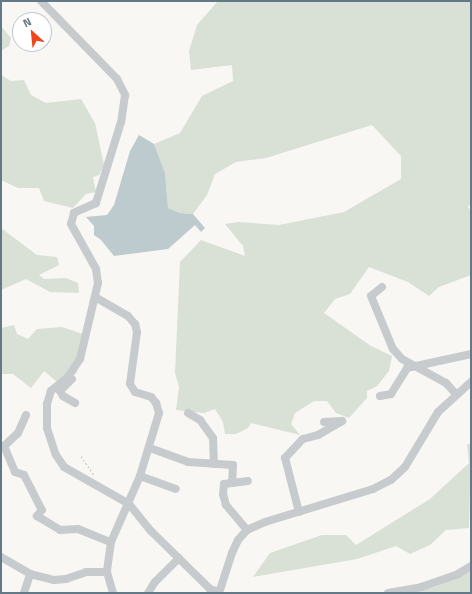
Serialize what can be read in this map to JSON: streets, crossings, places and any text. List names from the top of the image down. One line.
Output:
{"north":"top left"}
